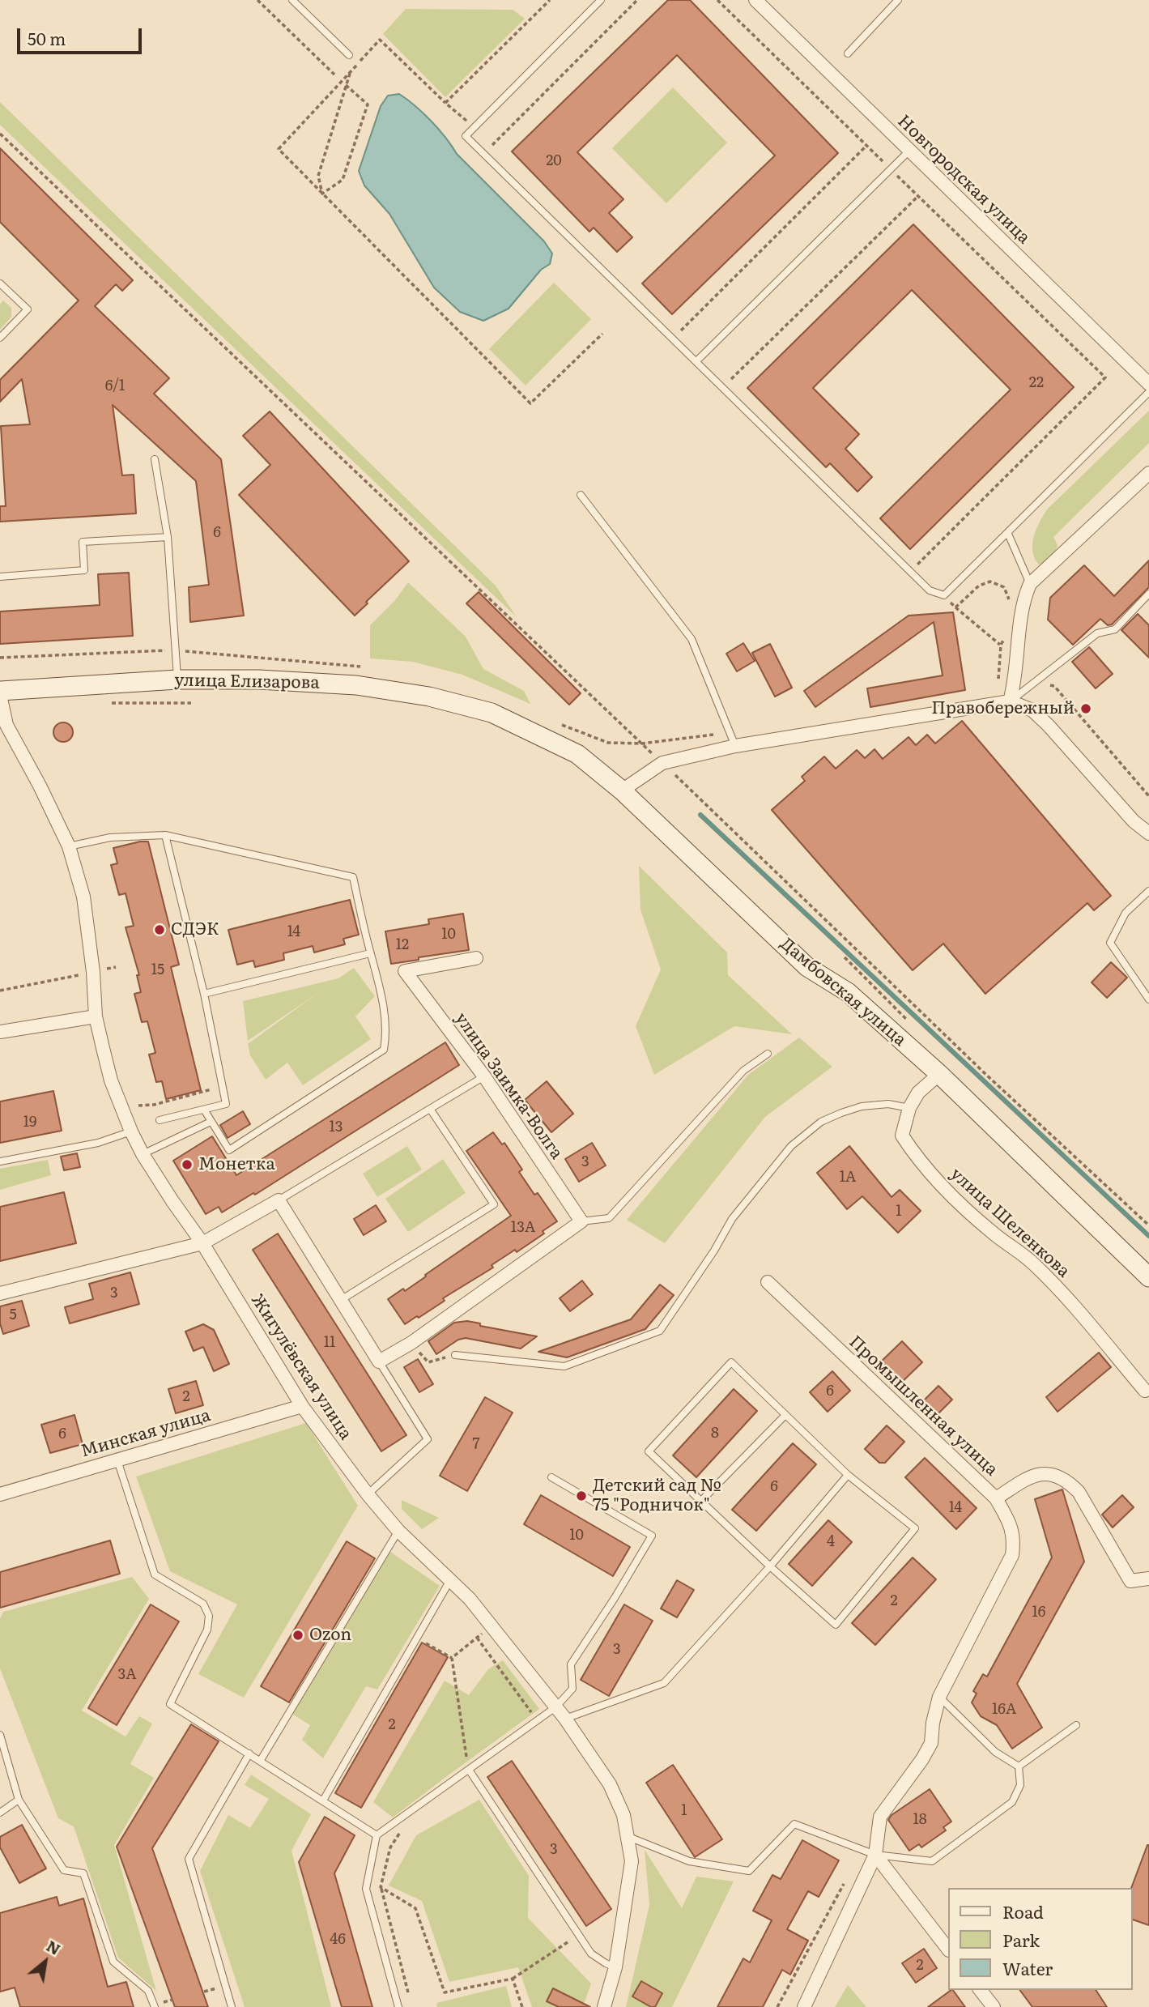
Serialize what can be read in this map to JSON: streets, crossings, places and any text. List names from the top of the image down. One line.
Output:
{"streets":{"street":["Новгородская улица","улица Елизарова","Дамбовская улица","улица Заимка-Волга","улица Шеленкова","Жигулёвская улица","Промышленная улица","Минская улица"]},"crossings":[["улица Елизарова","Дамбовская улица"],["Дамбовская улица","улица Шеленкова"],["Жигулёвская улица","Минская улица"]],"places":["Правобережный","СДЭК","Монетка","Детский сад № 75 \"Родничок\"","Ozon"],"house_numbers":["20","22","6/1","6","14","10","12","15","19","13","3","1А","1","13А","3","5","11","6","2","8","6","7","6","14","10","4","2","16","3","3А","16А","2","1","18","3","46","2"],"legend":["Road","Park","Water"],"scale_bar":"50 m","north":"top right"}
